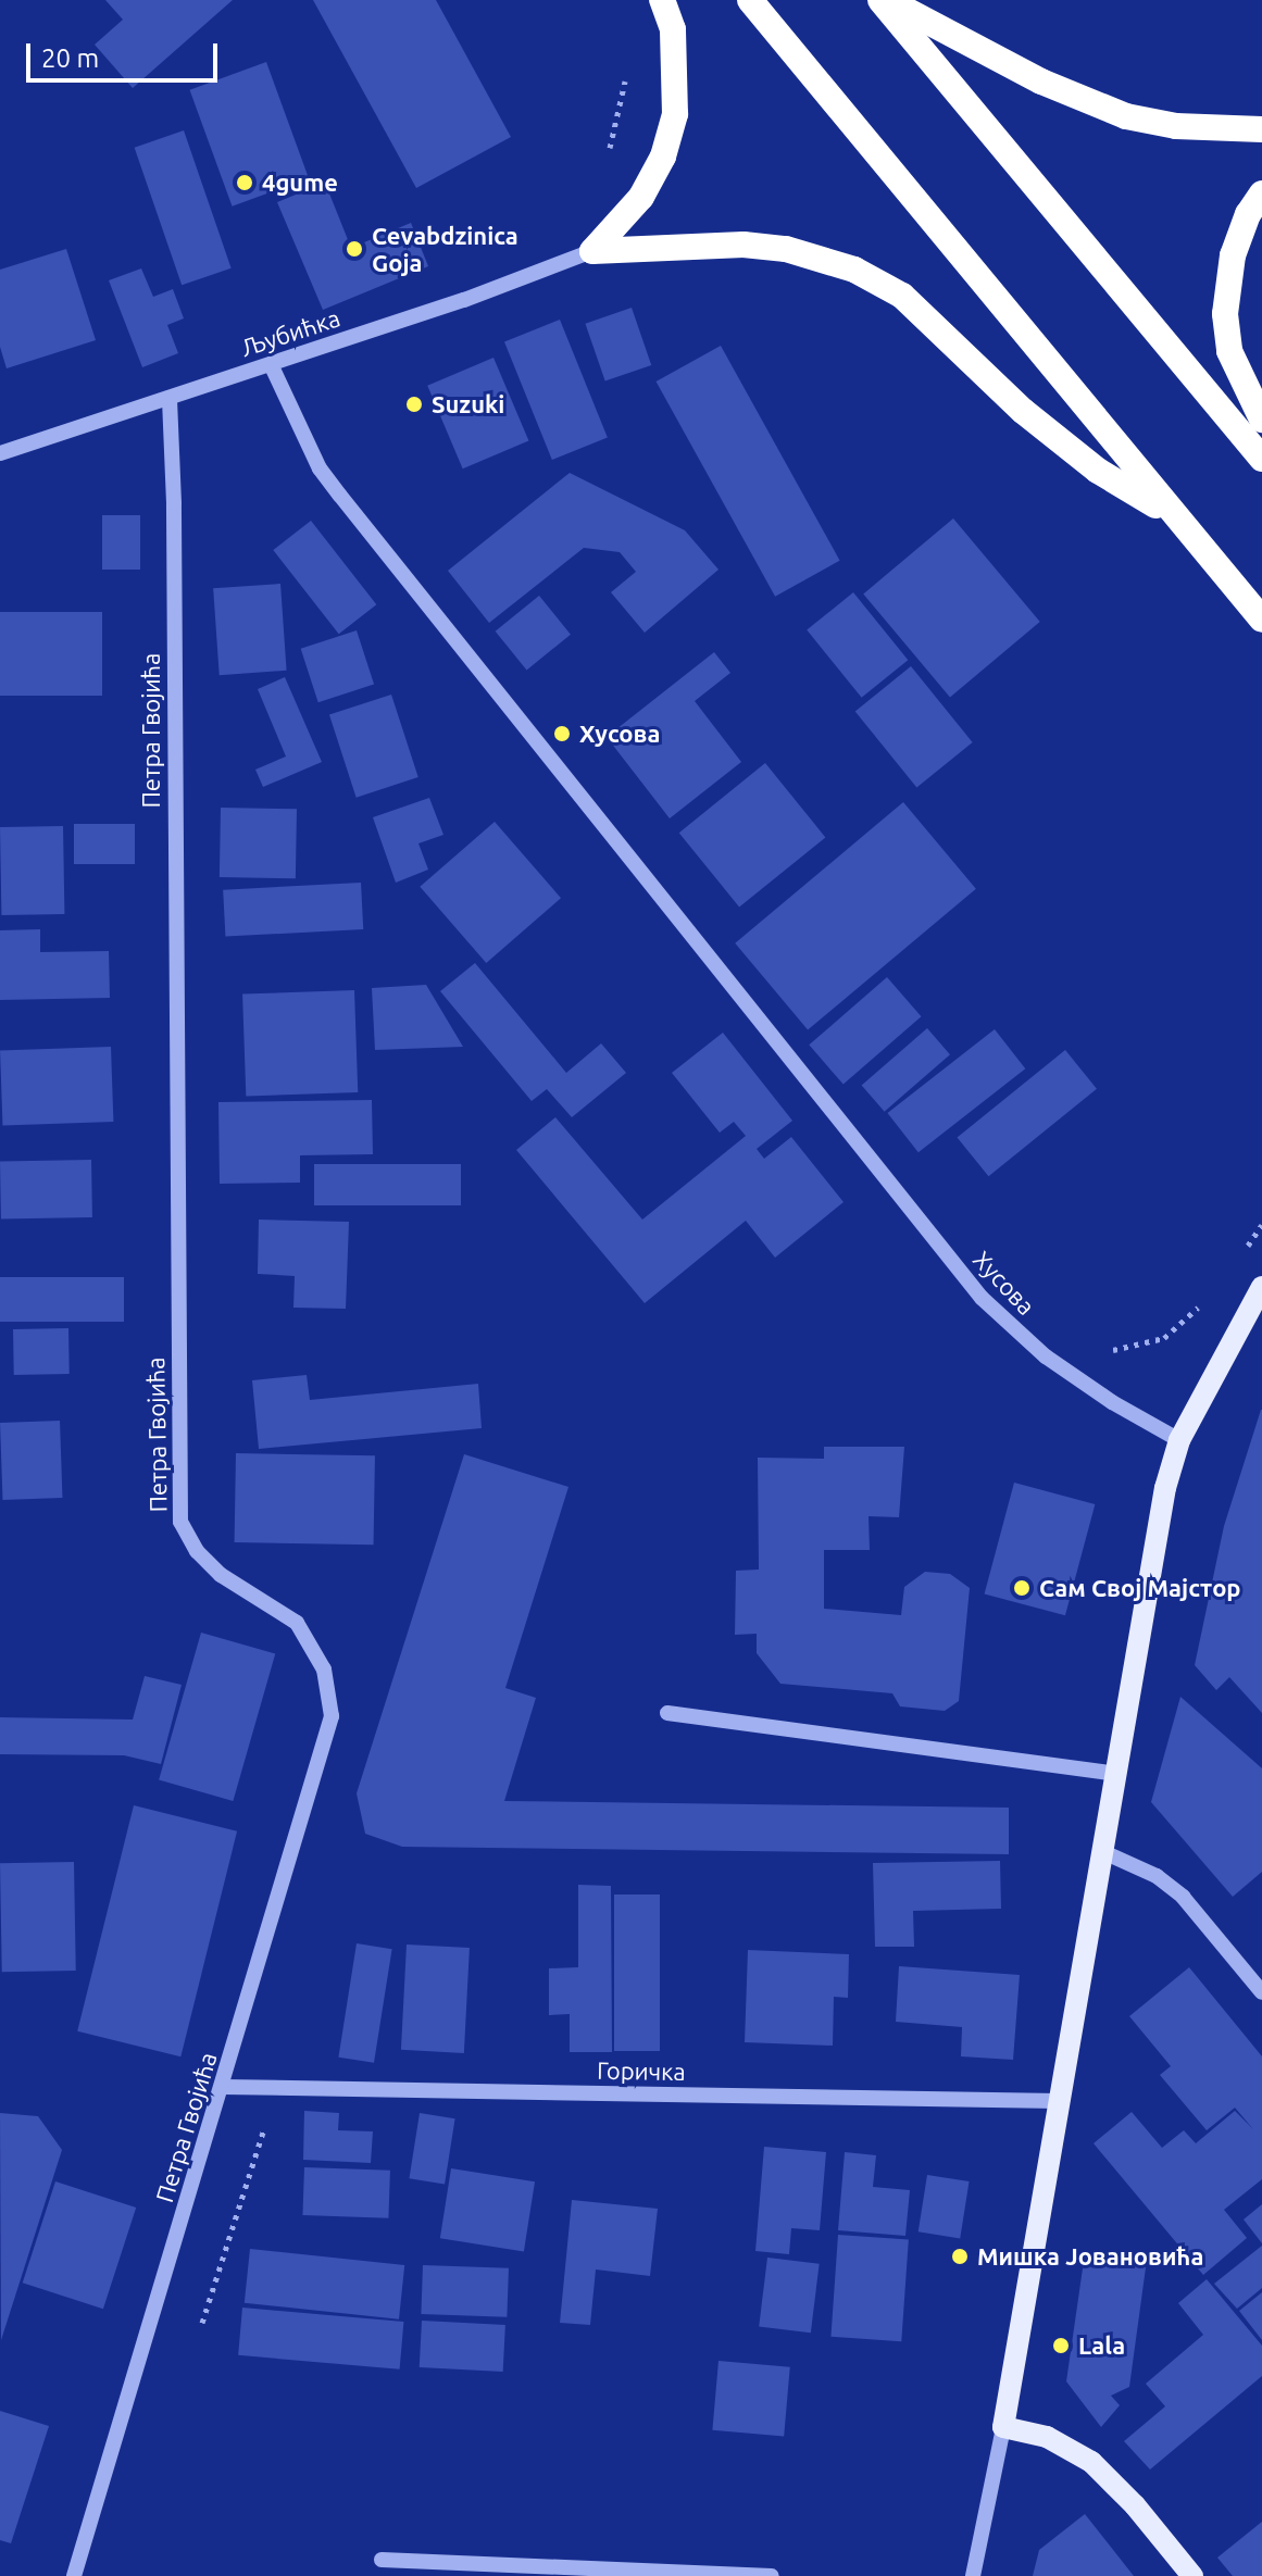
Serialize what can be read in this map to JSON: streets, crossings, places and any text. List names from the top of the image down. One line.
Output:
{"streets":{"street":["Љубићка","Петра Гвојића","Хусова","Горичка"]},"crossings":[["Љубићка","Петра Гвојића"],["Љубићка","Хусова"],["Петра Гвојића","Горичка"]],"places":["4gume","Cevabdzinica Goja","Suzuki","Хусова","Сам Свој Мајстор","Мишка Јовановића","Lala"],"scale_bar":"20 m"}
